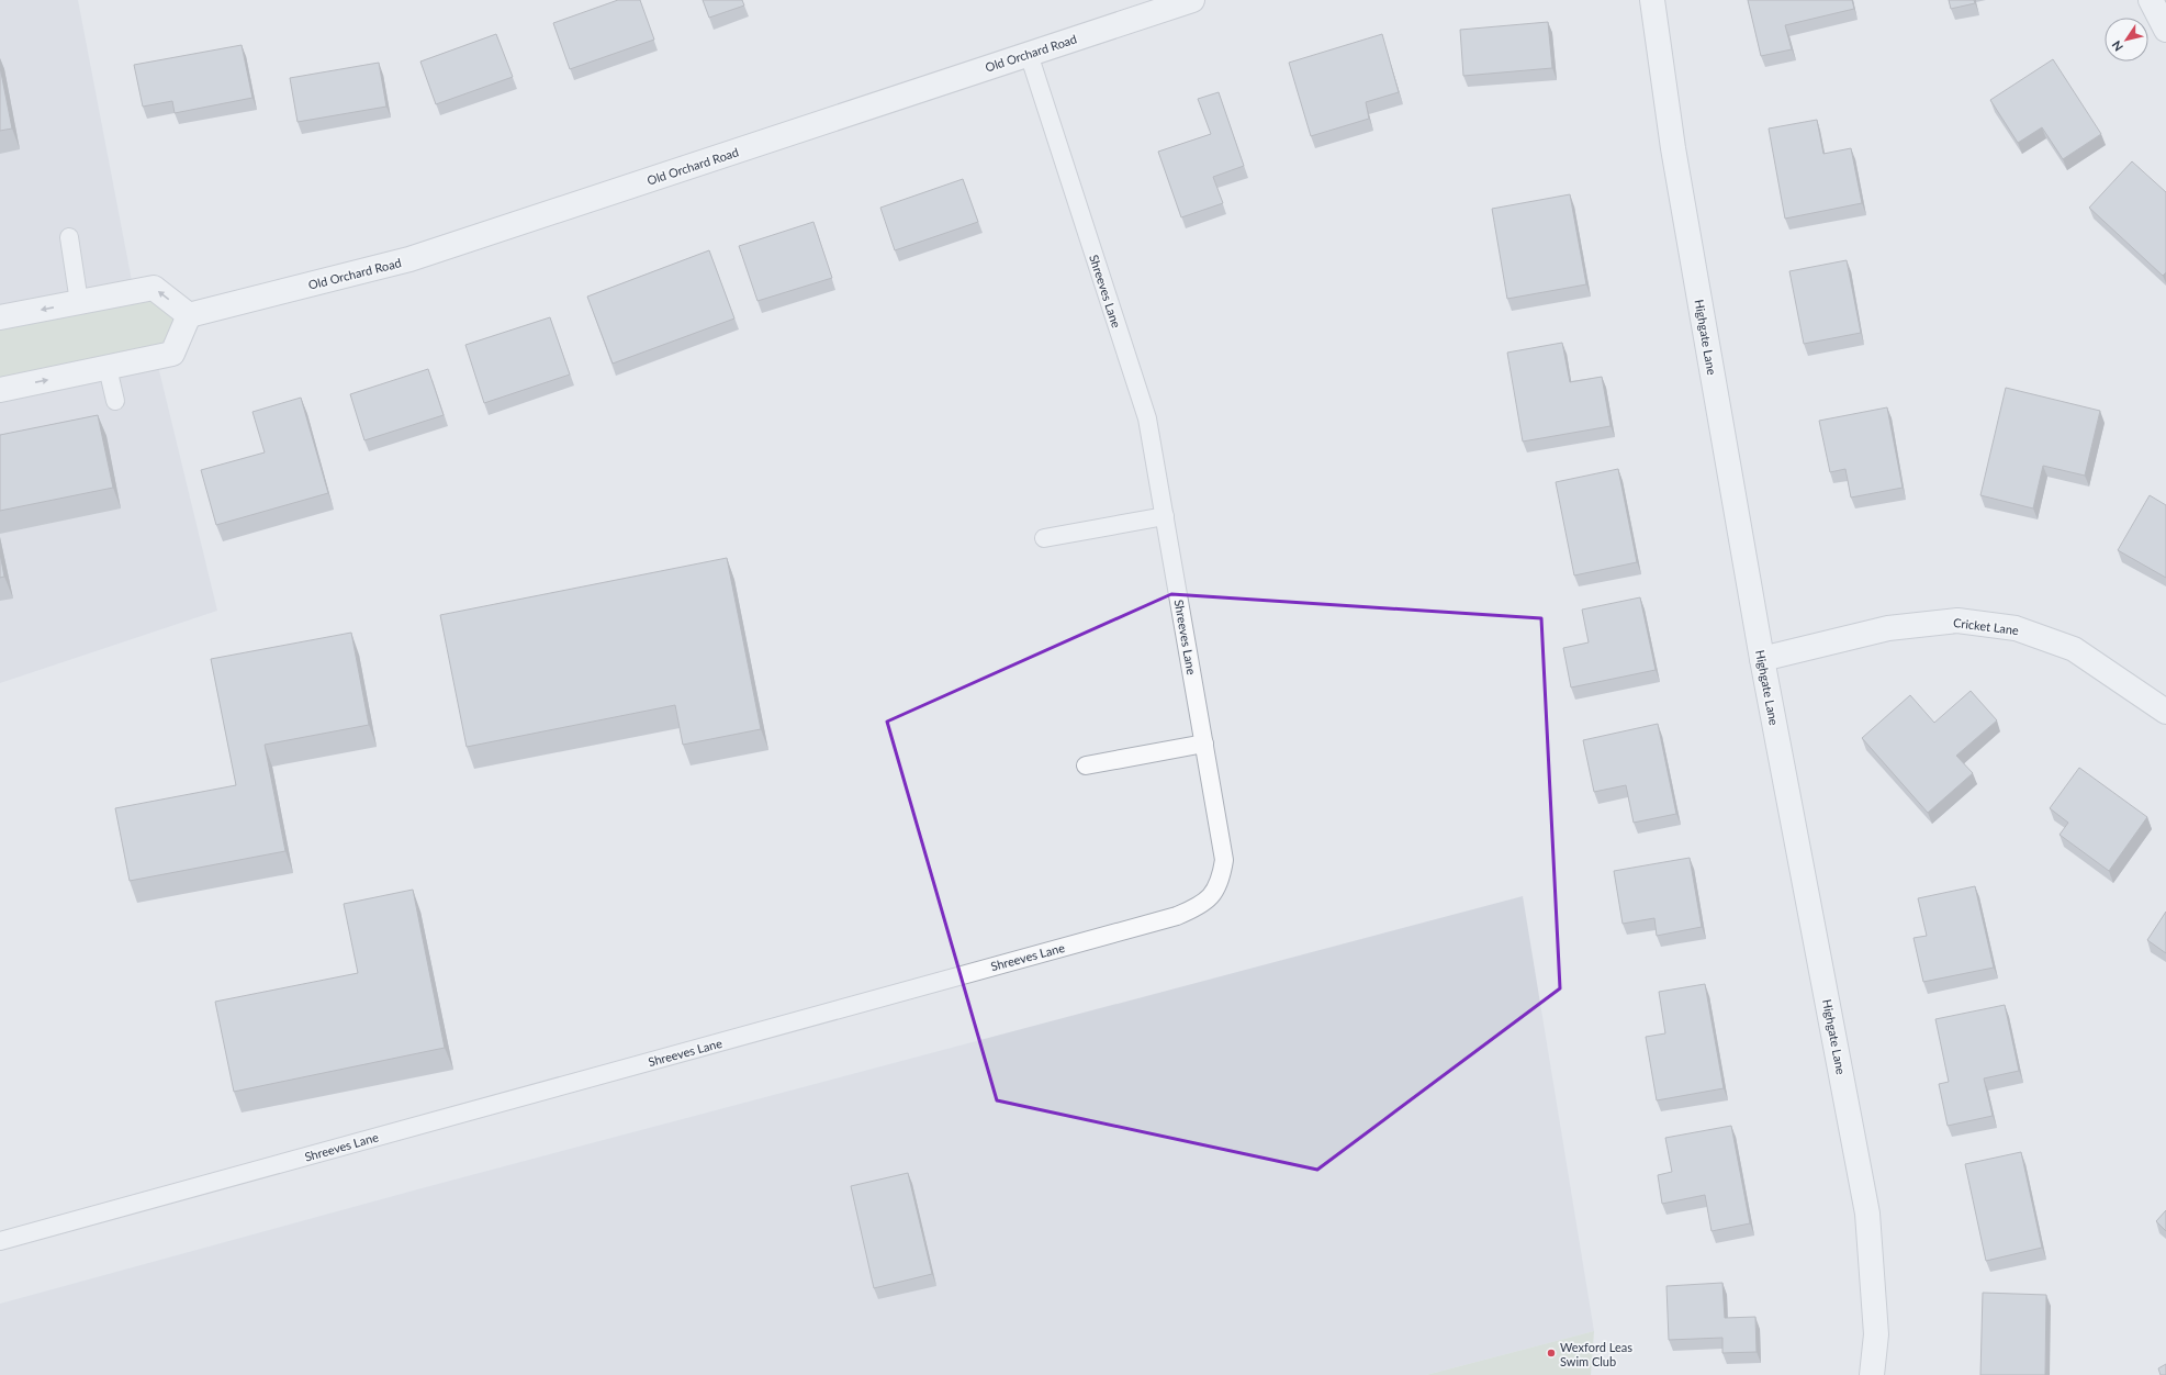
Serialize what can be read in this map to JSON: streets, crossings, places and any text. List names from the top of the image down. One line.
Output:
{"streets":{"street":["Old Orchard Road","Highgate Lane","Cricket Lane"],"lane":["Shreeves Lane"]},"crossings":[["Old Orchard Road","Shreeves Lane"],["Highgate Lane","Cricket Lane"]],"places":["Wexford Leas Swim Club"],"north":"bottom left"}
